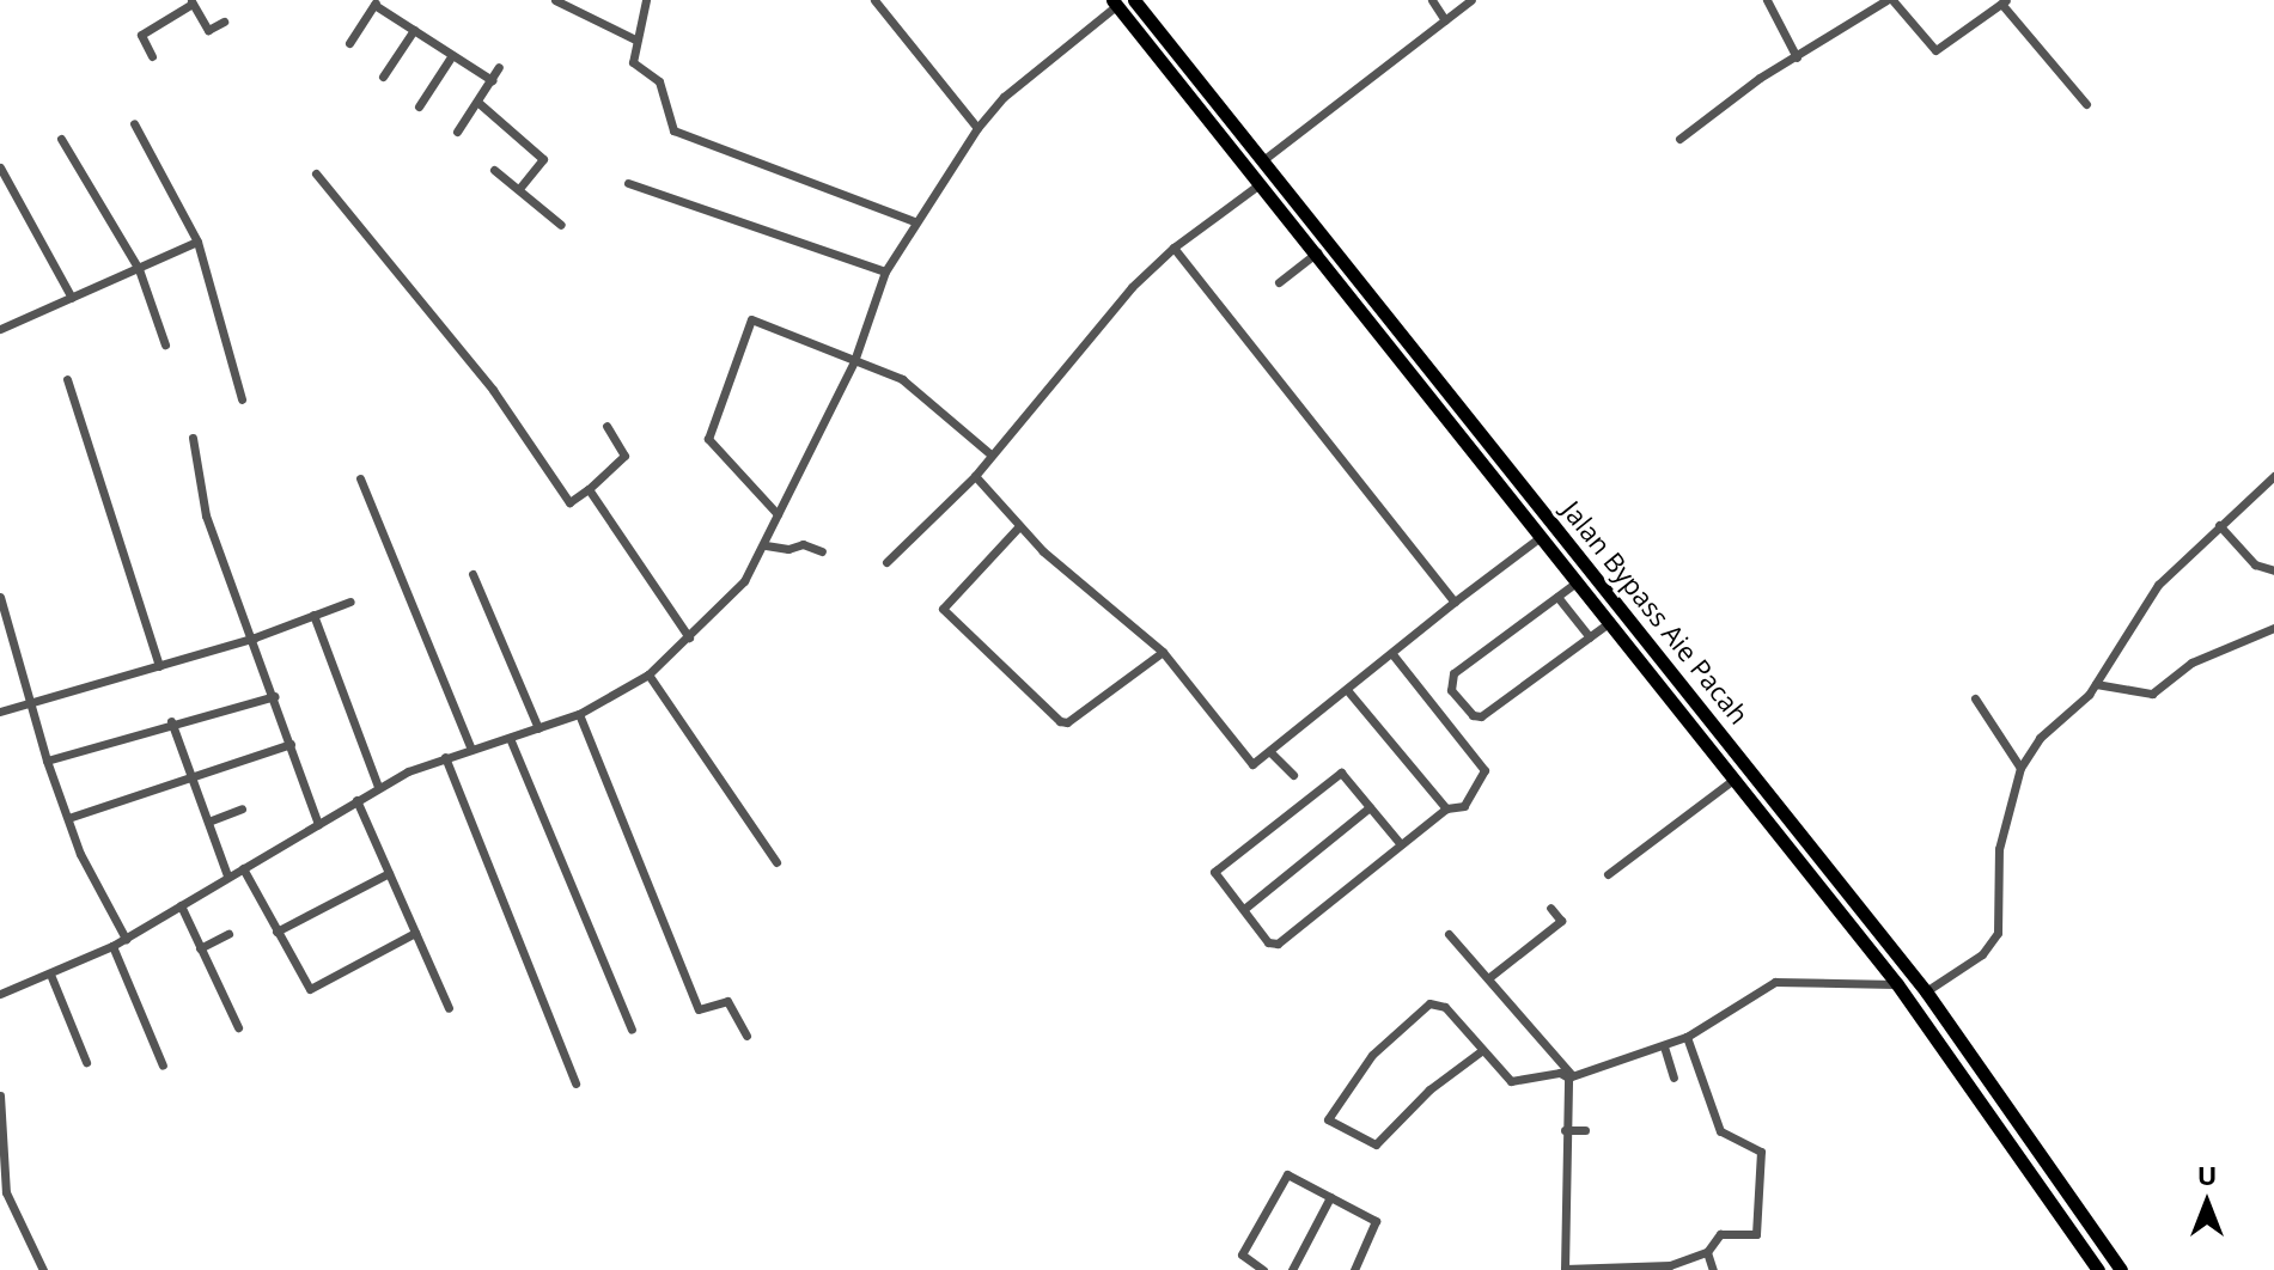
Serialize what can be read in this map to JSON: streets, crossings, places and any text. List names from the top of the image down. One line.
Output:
{"streets":{"highway":["Jalan Bypass Aie Pacah"]},"north":"top"}
